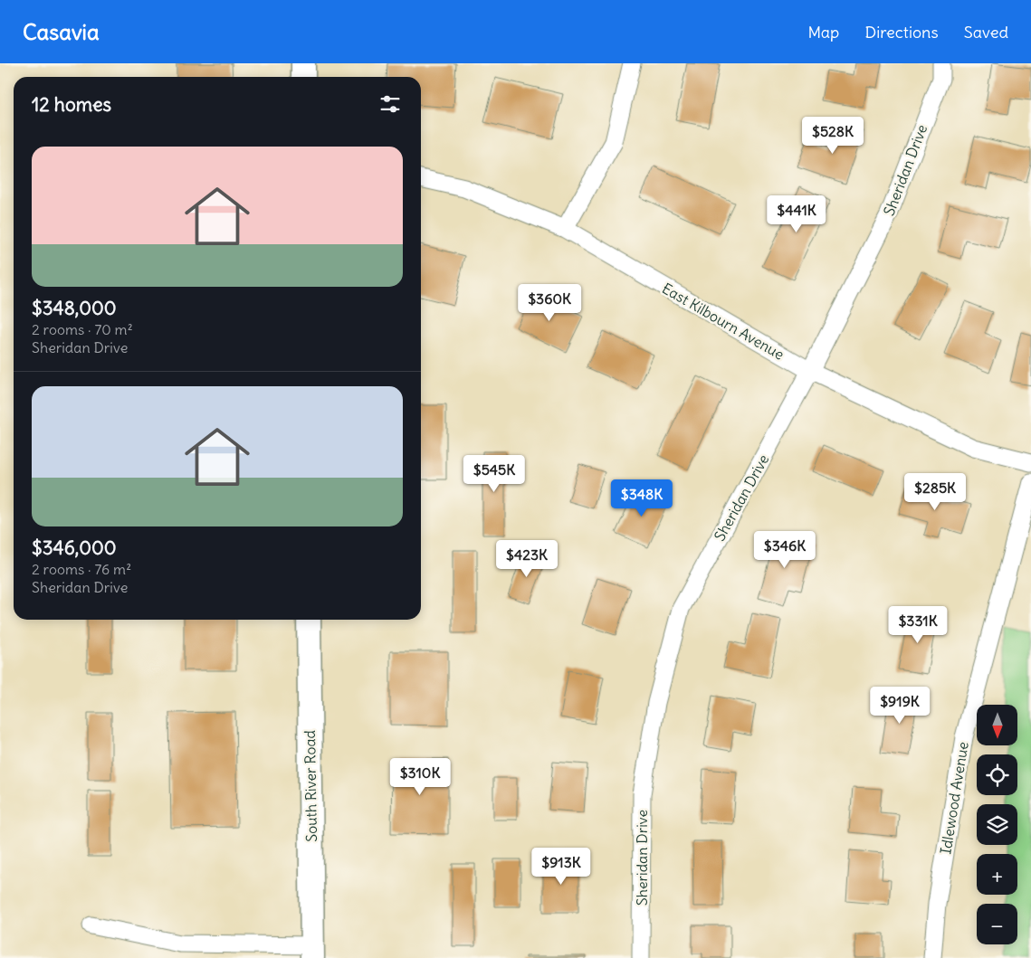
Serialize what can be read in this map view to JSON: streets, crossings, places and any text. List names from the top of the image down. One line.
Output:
{"streets":{"street":["Sheridan Drive","East Kilbourn Avenue","South River Road","Idlewood Avenue"]},"crossings":[["Sheridan Drive","East Kilbourn Avenue"]],"north":"bottom","page":{"header":"Casavia","nav":["Map","Directions","Saved"],"heading":"12 homes","price":["$528K","$441K","$360K","$545K","$285K","$348K","$346K","$423K","$331K","$919K","$310K","$913K"],"list":[{"name":"$348,000","note":"2 rooms · 70 m² · Sheridan Drive"},{"name":"$346,000","note":"2 rooms · 76 m² · Sheridan Drive"}],"map_buttons":["+","−"]}}
